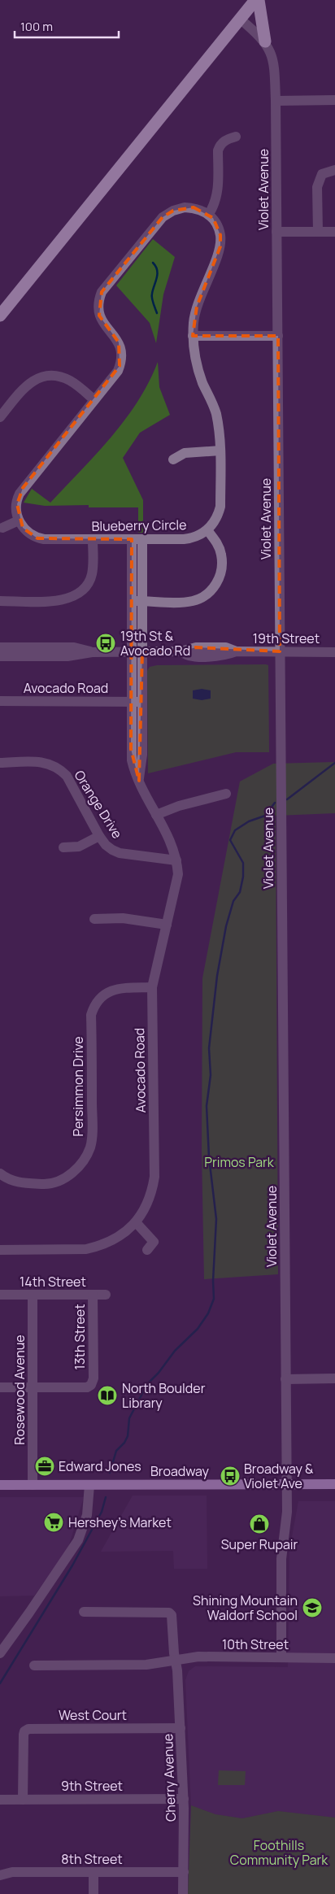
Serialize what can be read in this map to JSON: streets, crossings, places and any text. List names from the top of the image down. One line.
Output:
{"streets":{"main road":["Broadway"],"street":["Violet Avenue","Blueberry Circle","19th Street","Avocado Road","Orange Drive","Persimmon Drive","14th Street","13th Street","Rosewood Avenue","10th Street","West Court","Cherry Avenue","9th Street","8th Street"]},"crossings":[["Violet Avenue","19th Street"],["Violet Avenue","Broadway"],["Violet Avenue","10th Street"],["Blueberry Circle","Avocado Road"],["19th Street","Avocado Road"],["Avocado Road","Orange Drive"],["Avocado Road","Persimmon Drive"],["14th Street","13th Street"],["14th Street","Rosewood Avenue"],["13th Street","Rosewood Avenue"],["Rosewood Avenue","Broadway"],["10th Street","Cherry Avenue"],["West Court","Cherry Avenue"],["West Court","9th Street"],["Cherry Avenue","9th Street"],["Cherry Avenue","8th Street"]],"parks":["Primos Park","Foothills Community Park"],"places":{"bus stop":["19th St & Avocado Rd","Broadway & Violet Ave"],"library":["North Boulder Library"],"office":["Edward Jones"],"supermarket":["Hershey's Market"],"shop":["Super Rupair"],"school or university":["Shining Mountain Waldorf School"]},"scale_bar":"100 m"}
